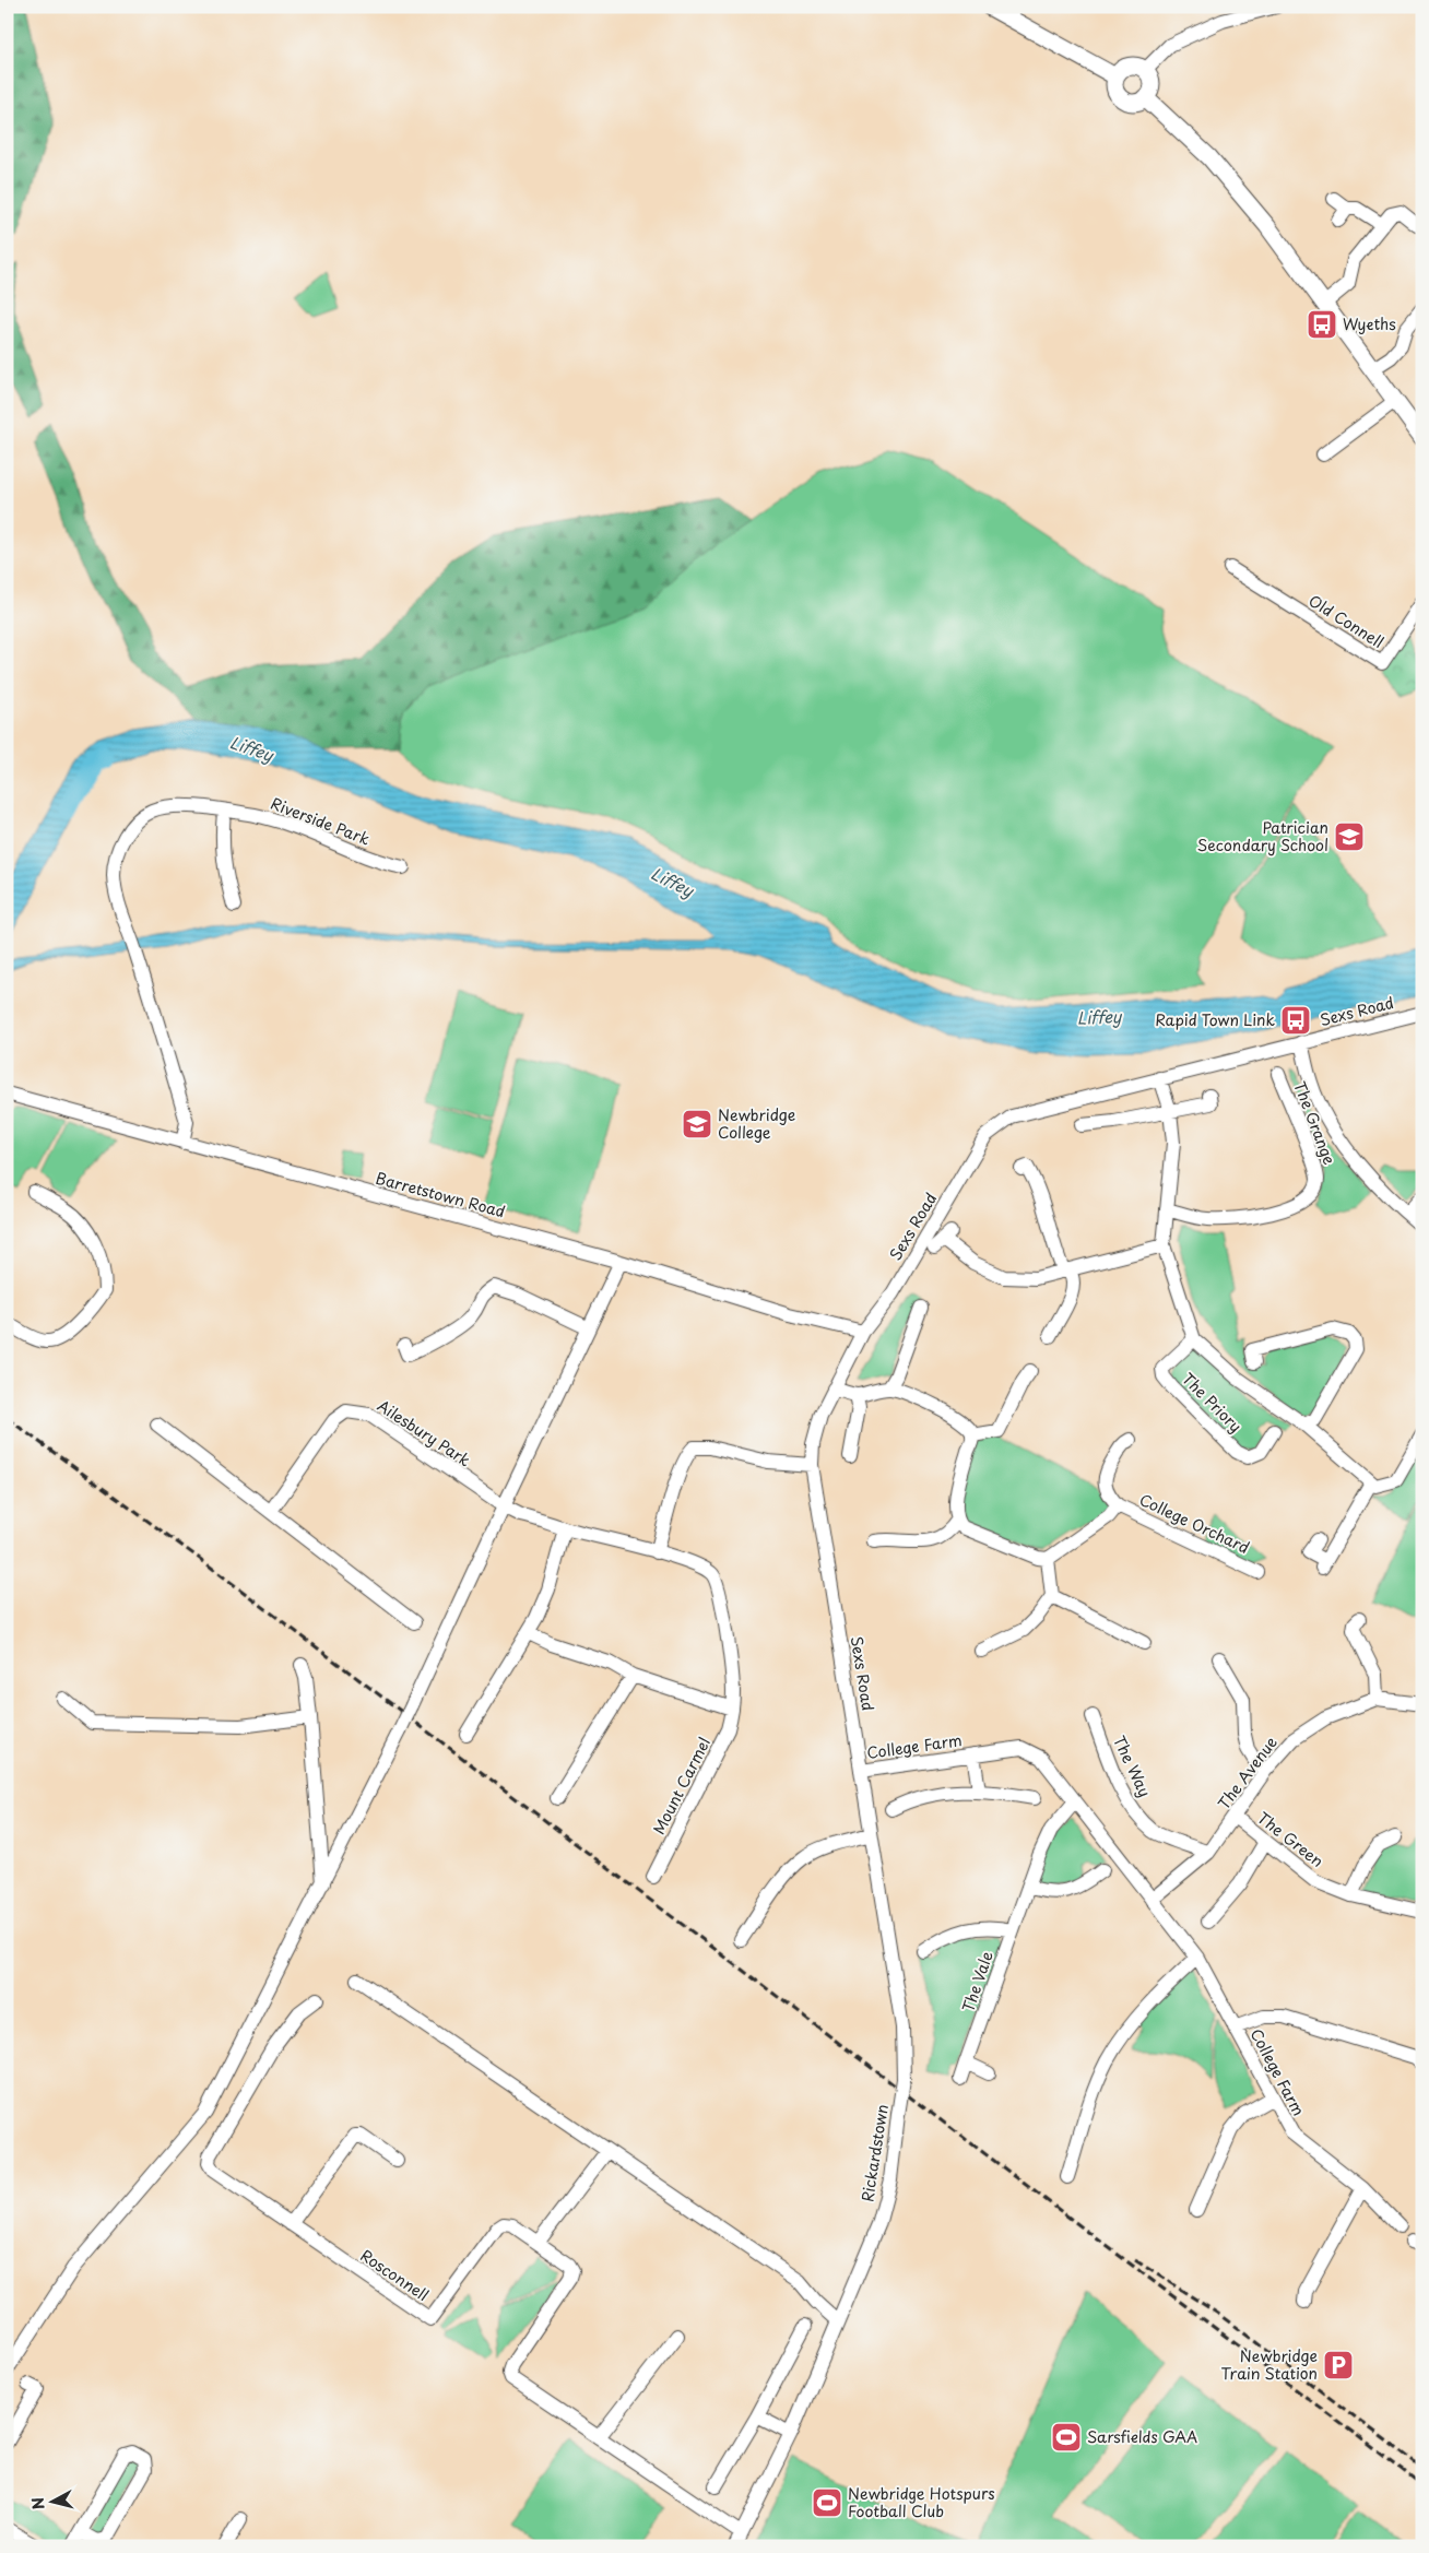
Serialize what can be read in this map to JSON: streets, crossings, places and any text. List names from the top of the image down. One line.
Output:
{"streets":{"street":["Old Connell","Riverside Park","Sexs Road","The Grange","Barretstown Road","The Priory","Ailesbury Park","College Orchard","College Farm","The Way","The Avenue","Mount Carmel","The Green","The Vale","Rickardstown","Rosconnell"]},"crossings":[["Riverside Park","Barretstown Road"],["Sexs Road","Barretstown Road"],["Sexs Road","College Farm"],["Sexs Road","Rickardstown"],["Ailesbury Park","Mount Carmel"],["College Farm","The Avenue"],["College Farm","The Vale"],["College Farm","Rickardstown"],["The Way","The Avenue"],["The Avenue","The Green"],["Rickardstown","Rosconnell"]],"water":["Liffey"],"places":{"bus stop":["Wyeths","Rapid Town Link"],"school or university":["Patrician Secondary School","Newbridge College"],"parking":["Newbridge Train Station"],"sports":["Sarsfields GAA","Newbridge Hotspurs Football Club"]},"north":"left"}
